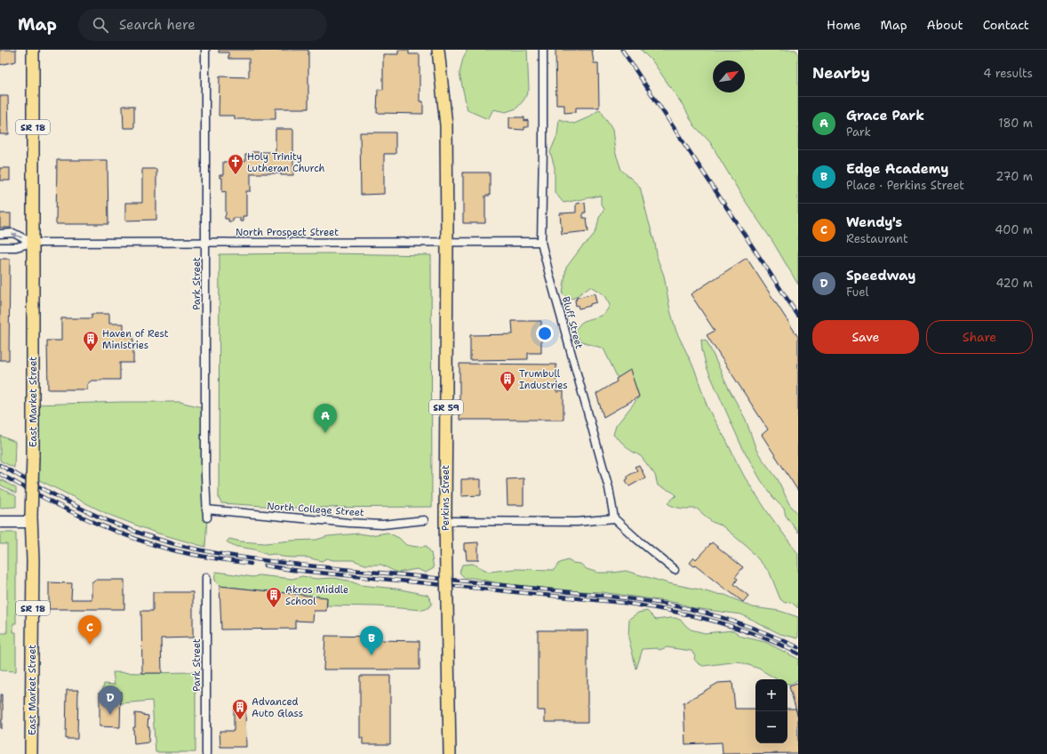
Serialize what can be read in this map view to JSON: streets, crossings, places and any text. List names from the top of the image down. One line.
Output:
{"streets":{"main road":["SR 18","East Market Street","SR 59","Perkins Street"],"street":["North Prospect Street","Park Street","Bluff Street","North College Street"]},"crossings":[["North Prospect Street","Park Street"],["North Prospect Street","Bluff Street"],["North Prospect Street","East Market Street"],["North Prospect Street","SR 59"],["North Prospect Street","Perkins Street"],["Park Street","North College Street"],["SR 59","Perkins Street"]],"places":{"church":["Holy Trinity Lutheran Church"],"building":["Haven of Rest Ministries","Trumbull Industries","Akros Middle School","Advanced Auto Glass"]},"north":"top right","page":{"header":"Map","search":"Search here","nav":["Home","Map","About","Contact"],"heading":["Nearby","4 results"],"list":[{"mark":"A","name":"Grace Park","note":"Park","value":"180 m"},{"mark":"B","name":"Edge Academy","note":"Place · Perkins Street","value":"270 m"},{"mark":"C","name":"Wendy's","note":"Restaurant","value":"400 m"},{"mark":"D","name":"Speedway","note":"Fuel","value":"420 m"}],"buttons":["Save","Share"],"pins":["A","C","B","D"],"map_buttons":["+","−"]}}
